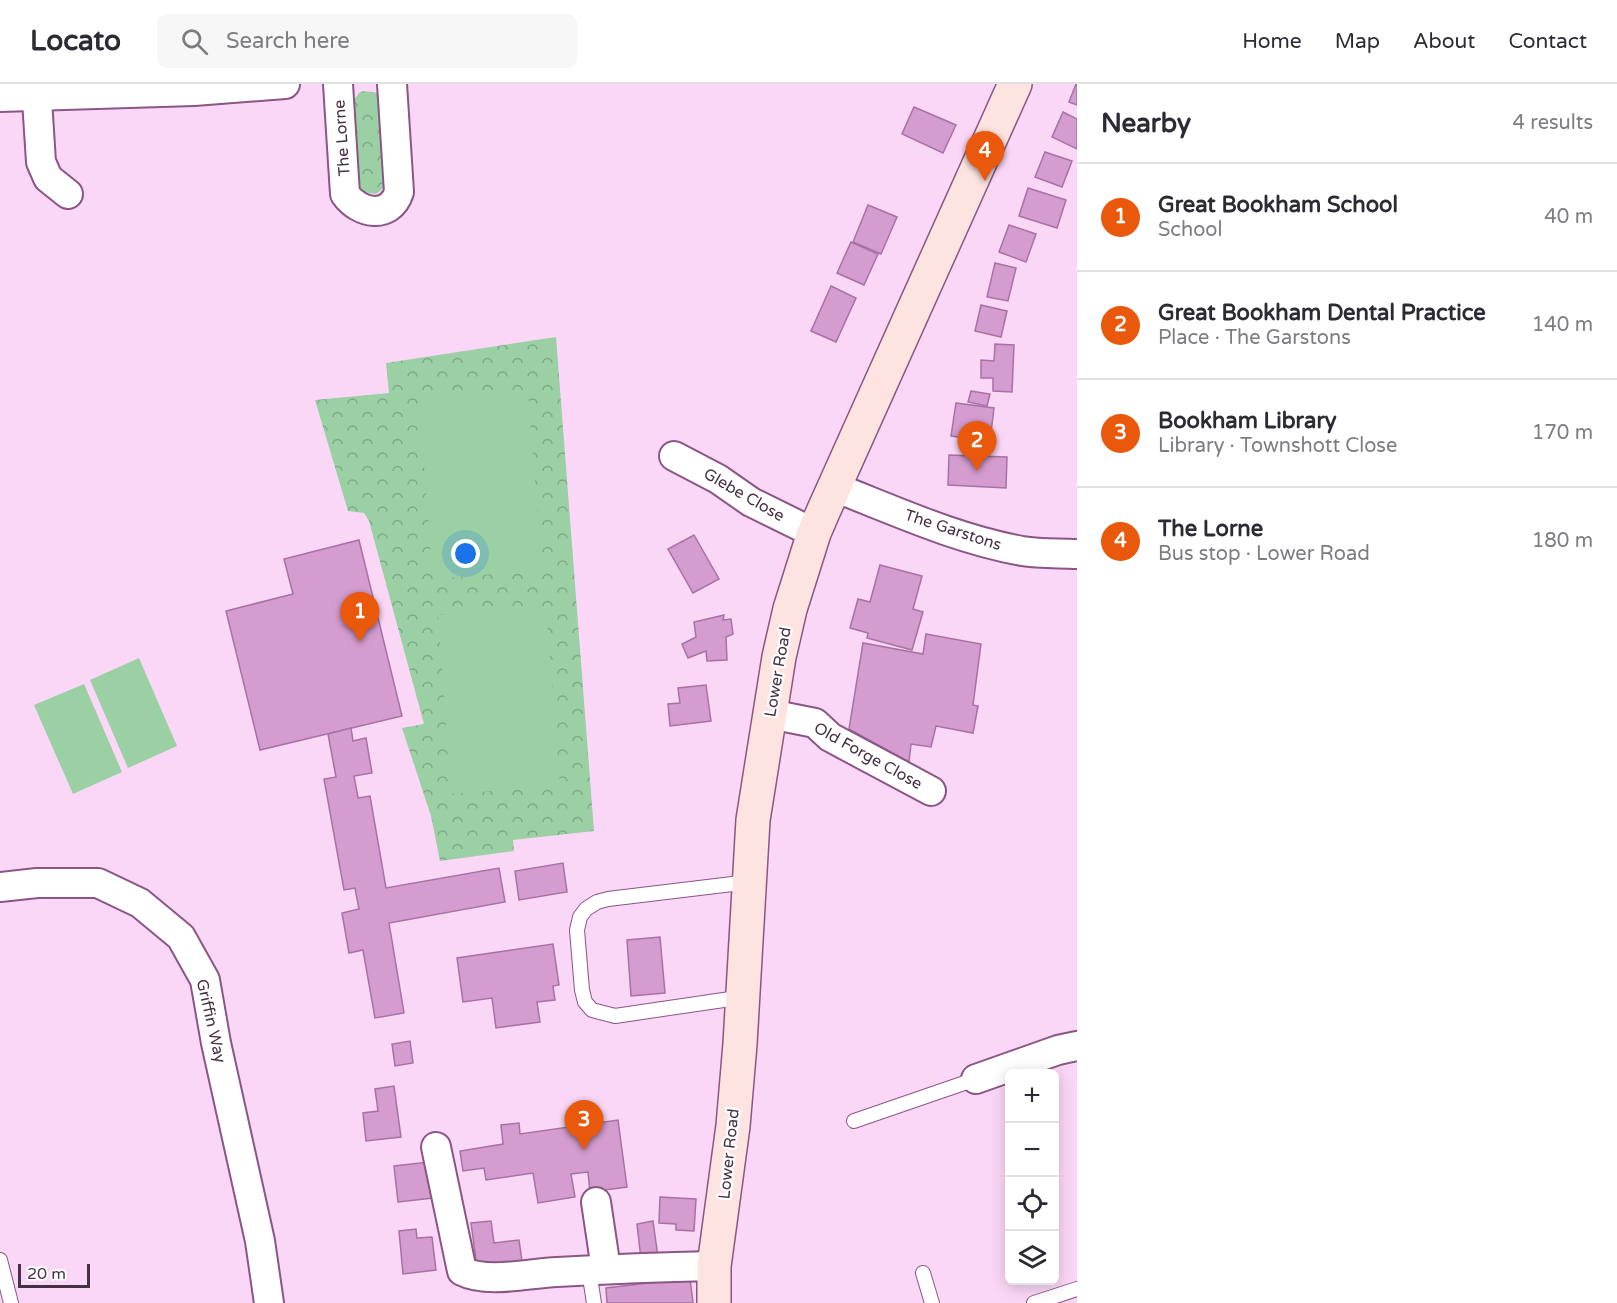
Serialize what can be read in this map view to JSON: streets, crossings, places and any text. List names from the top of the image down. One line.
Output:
{"streets":{"street":["The Lorne","Glebe Close","The Garstons","Lower Road","Old Forge Close","Griffin Way"]},"crossings":[["Glebe Close","Lower Road"],["The Garstons","Lower Road"],["Lower Road","Old Forge Close"]],"scale_bar":"20 m","page":{"header":"Locato","search":"Search here","nav":["Home","Map","About","Contact"],"heading":["Nearby","4 results"],"pins":["4","2","1","3"],"list":[{"mark":"1","name":"Great Bookham School","note":"School","value":"40 m"},{"mark":"2","name":"Great Bookham Dental Practice","note":"Place · The Garstons","value":"140 m"},{"mark":"3","name":"Bookham Library","note":"Library · Townshott Close","value":"170 m"},{"mark":"4","name":"The Lorne","note":"Bus stop · Lower Road","value":"180 m"}],"map_buttons":["+","−"],"scale":"20 m"}}
